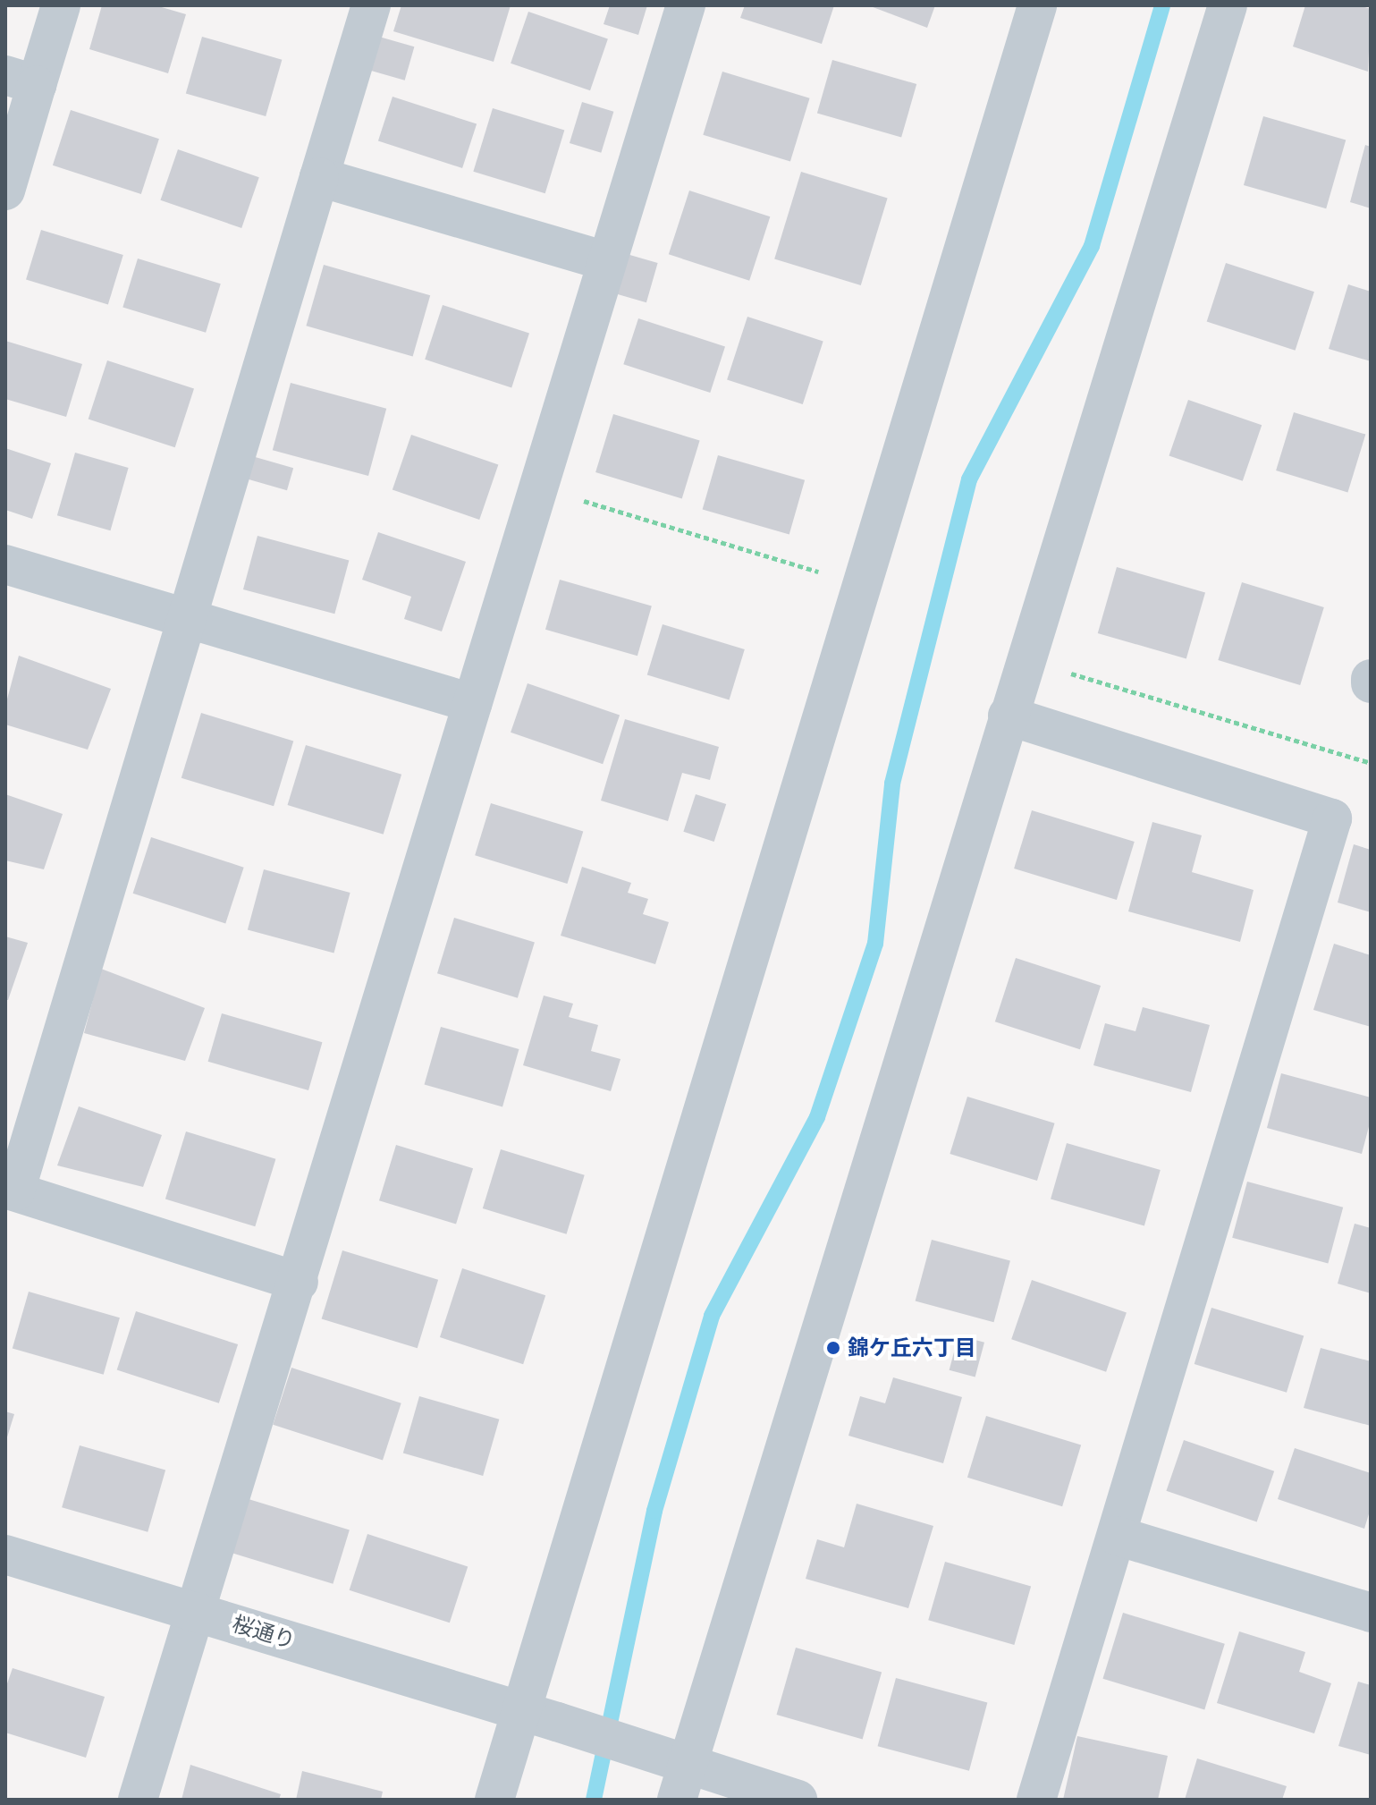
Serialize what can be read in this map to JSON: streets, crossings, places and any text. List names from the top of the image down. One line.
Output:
{"streets":{"street":["桜通り"]},"places":["錦ケ丘六丁目"]}
